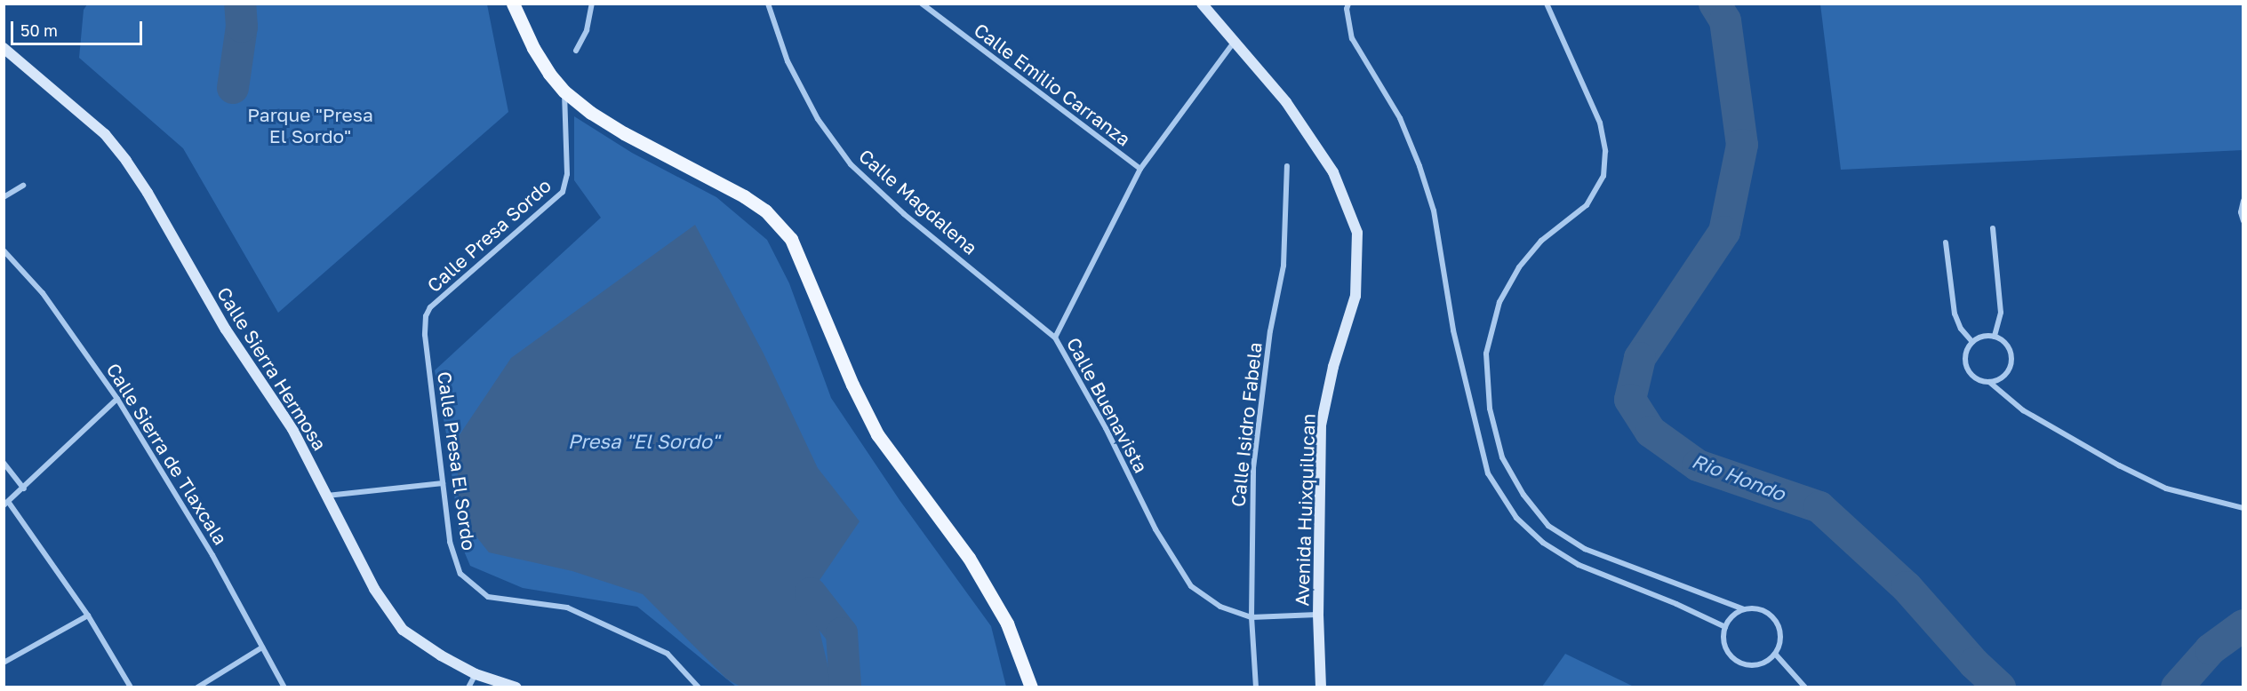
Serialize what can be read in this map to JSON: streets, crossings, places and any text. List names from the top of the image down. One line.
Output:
{"streets":{"street":["Calle Emilio Carranza","Calle Magdalena","Calle Presa Sordo","Calle Sierra Hermosa","Calle Buenavista","Calle Isidro Fabela","Calle Sierra de Tlaxcala","Calle Presa El Sordo","Avenida Huixquilucan"]},"crossings":[["Calle Emilio Carranza","Calle Buenavista"],["Calle Magdalena","Calle Buenavista"],["Calle Presa Sordo","Calle Presa El Sordo"],["Calle Buenavista","Calle Isidro Fabela"],["Calle Buenavista","Avenida Huixquilucan"]],"water":["Presa \"El Sordo\"","Rio Hondo"],"parks":["Parque \"Presa El Sordo\""],"scale_bar":"50 m"}
